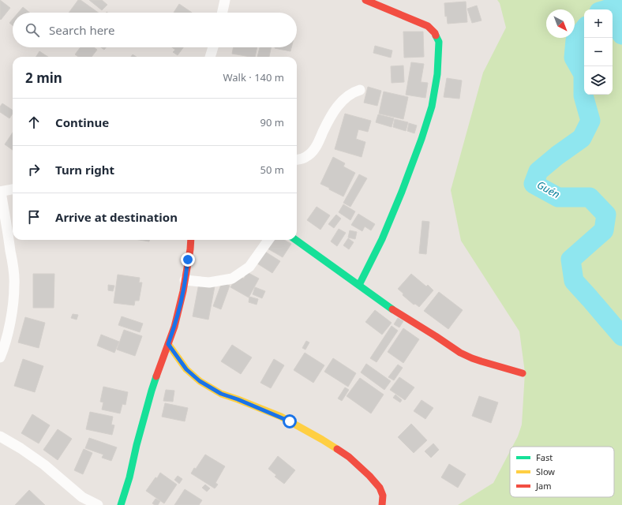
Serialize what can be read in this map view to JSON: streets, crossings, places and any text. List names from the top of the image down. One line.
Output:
{"water":["Guén"],"legend":["Fast","Slow","Jam"],"north":"bottom right","page":{"map_buttons":["+","−"],"search":"Search here","heading":["2 min","Walk · 140 m"],"list":[["Continue","90 m"],["Turn right","50 m"],"Arrive at destination"]}}
